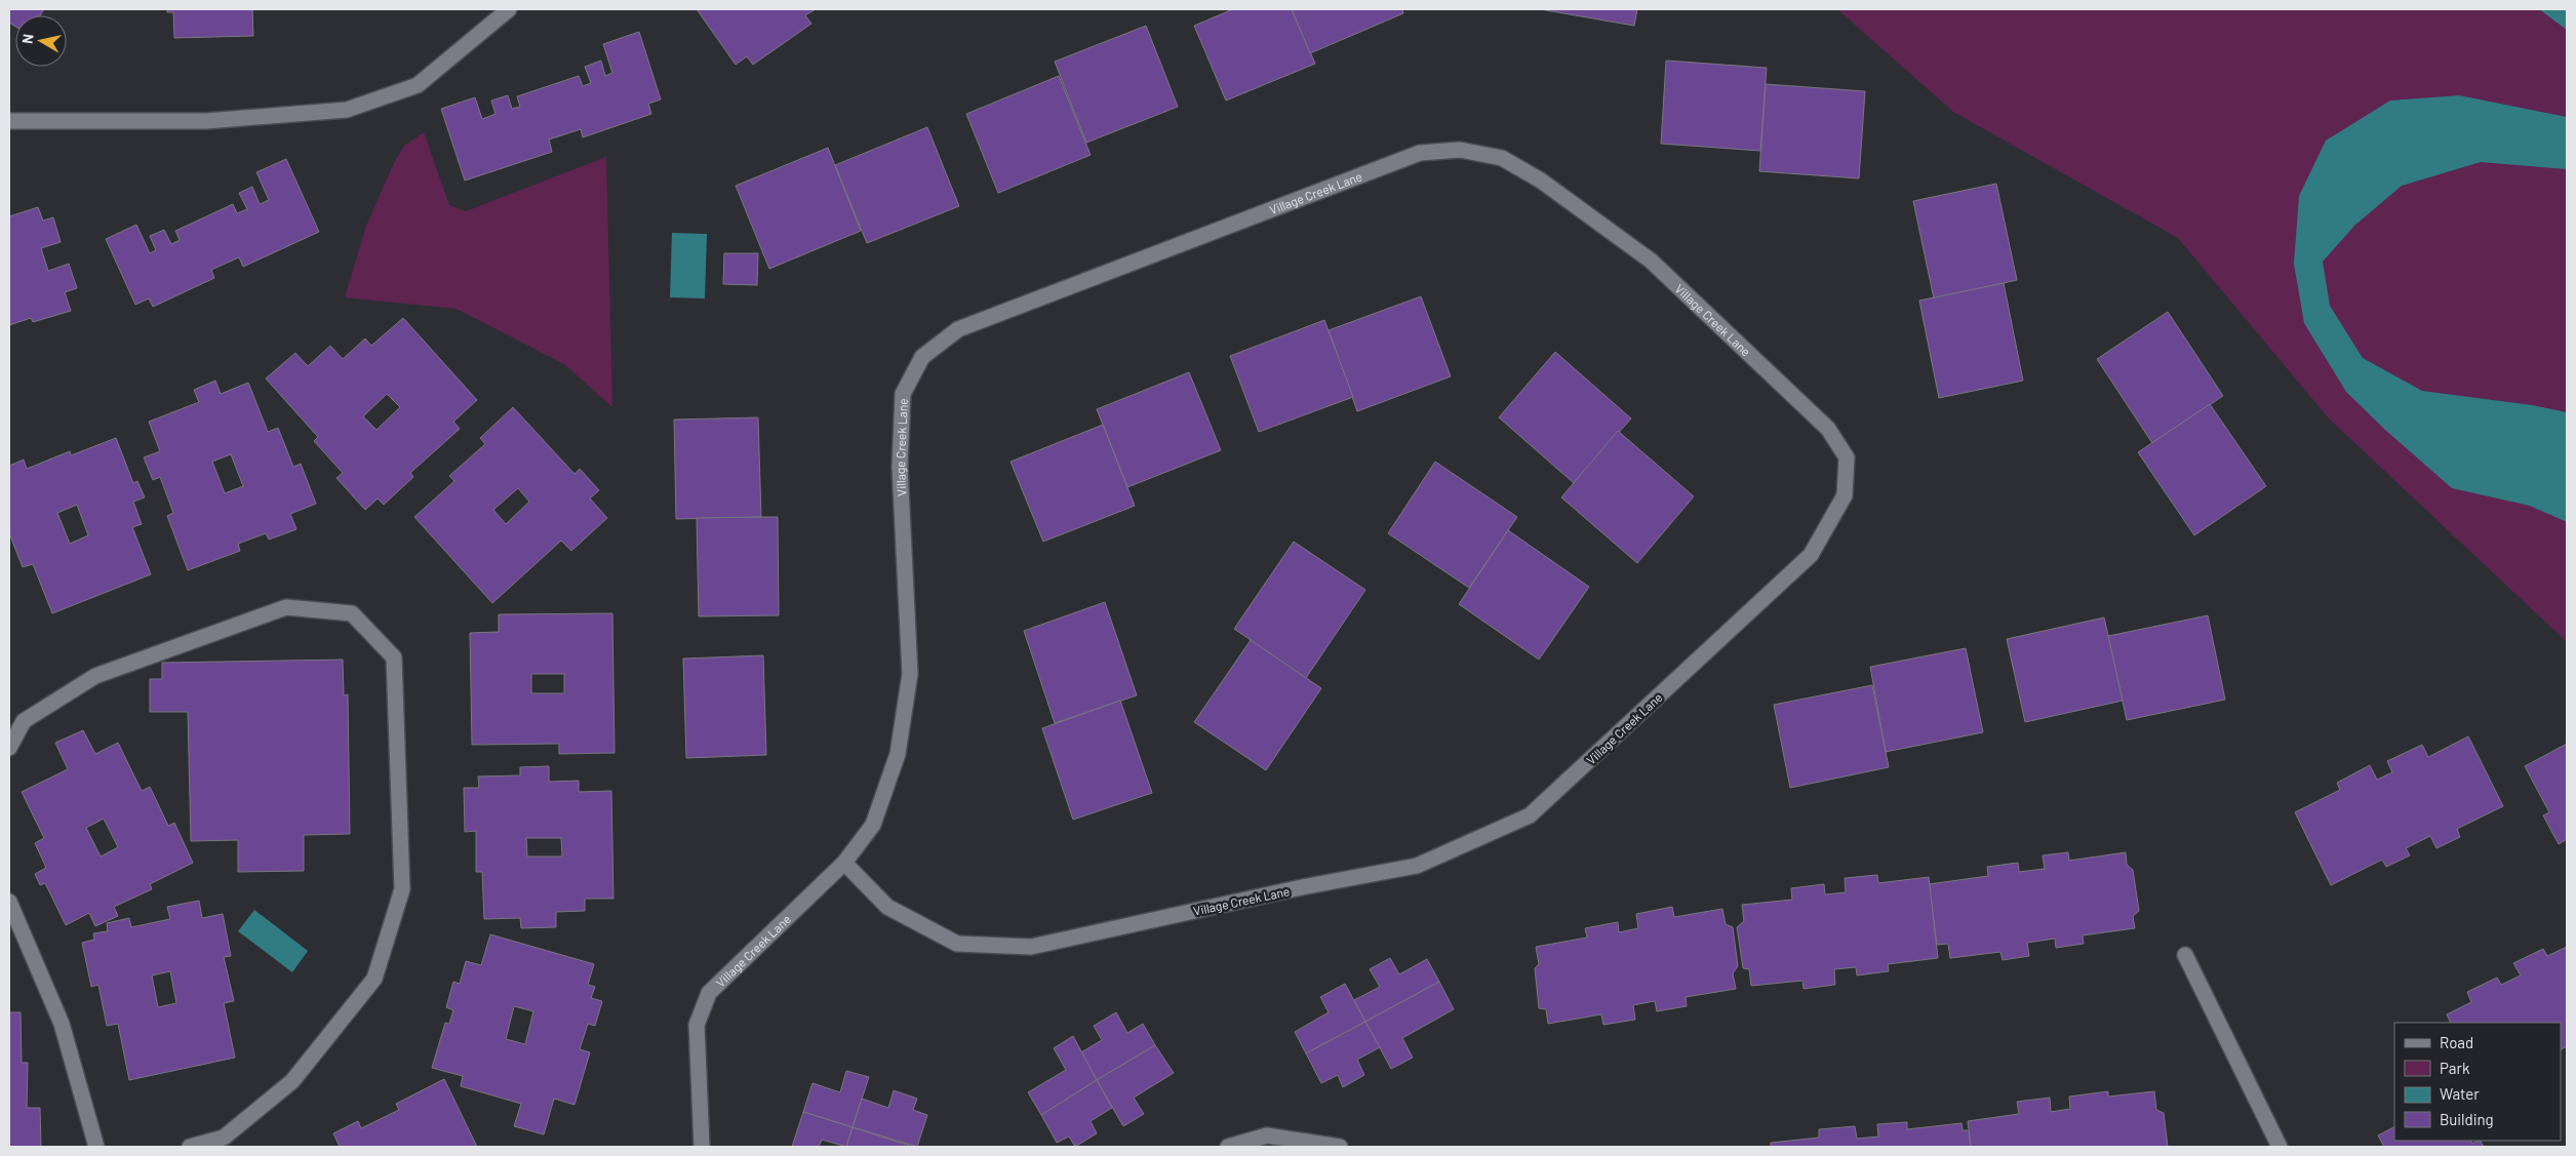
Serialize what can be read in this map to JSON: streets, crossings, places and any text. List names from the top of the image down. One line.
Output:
{"streets":{"street":["Village Creek Lane"]},"legend":["Road","Park","Water","Building"],"north":"left"}
